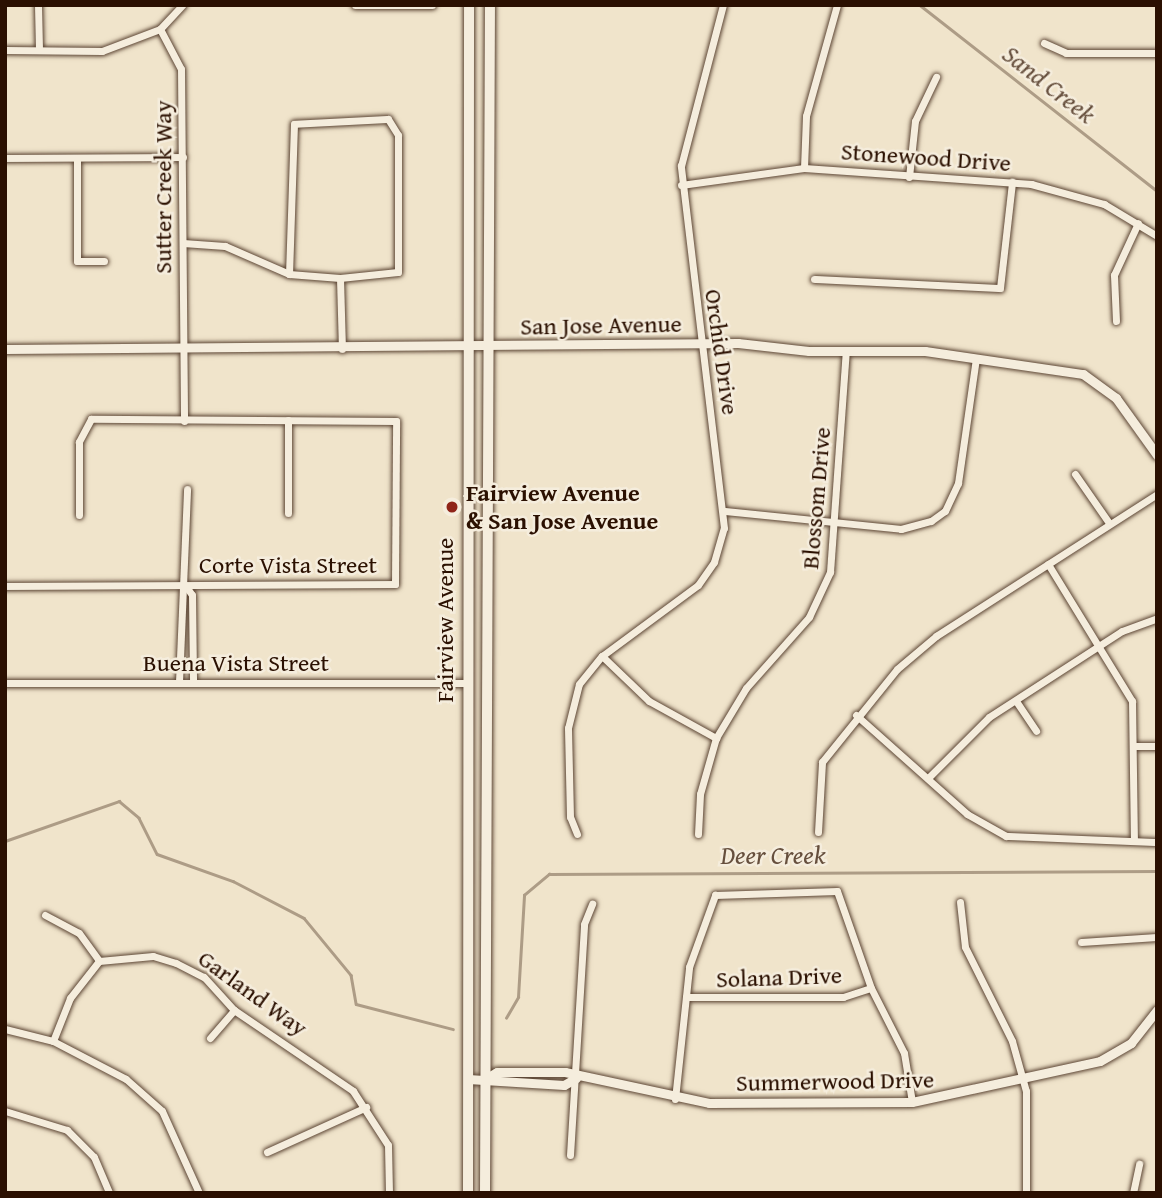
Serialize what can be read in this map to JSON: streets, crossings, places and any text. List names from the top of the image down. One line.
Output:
{"streets":{"main road":["Fairview Avenue"],"street":["Stonewood Drive","Sutter Creek Way","San Jose Avenue","Orchid Drive","Blossom Drive","Corte Vista Street","Buena Vista Street","Solana Drive","Garland Way","Summerwood Drive"]},"crossings":[["Stonewood Drive","Orchid Drive"],["Sutter Creek Way","San Jose Avenue"],["Sutter Creek Way","Corte Vista Street"],["San Jose Avenue","Orchid Drive"],["San Jose Avenue","Blossom Drive"],["San Jose Avenue","Fairview Avenue"],["Fairview Avenue","Buena Vista Street"],["Fairview Avenue","Summerwood Drive"]],"water":["Sand Creek","Deer Creek"],"places":["Fairview Avenue & San Jose Avenue"]}
